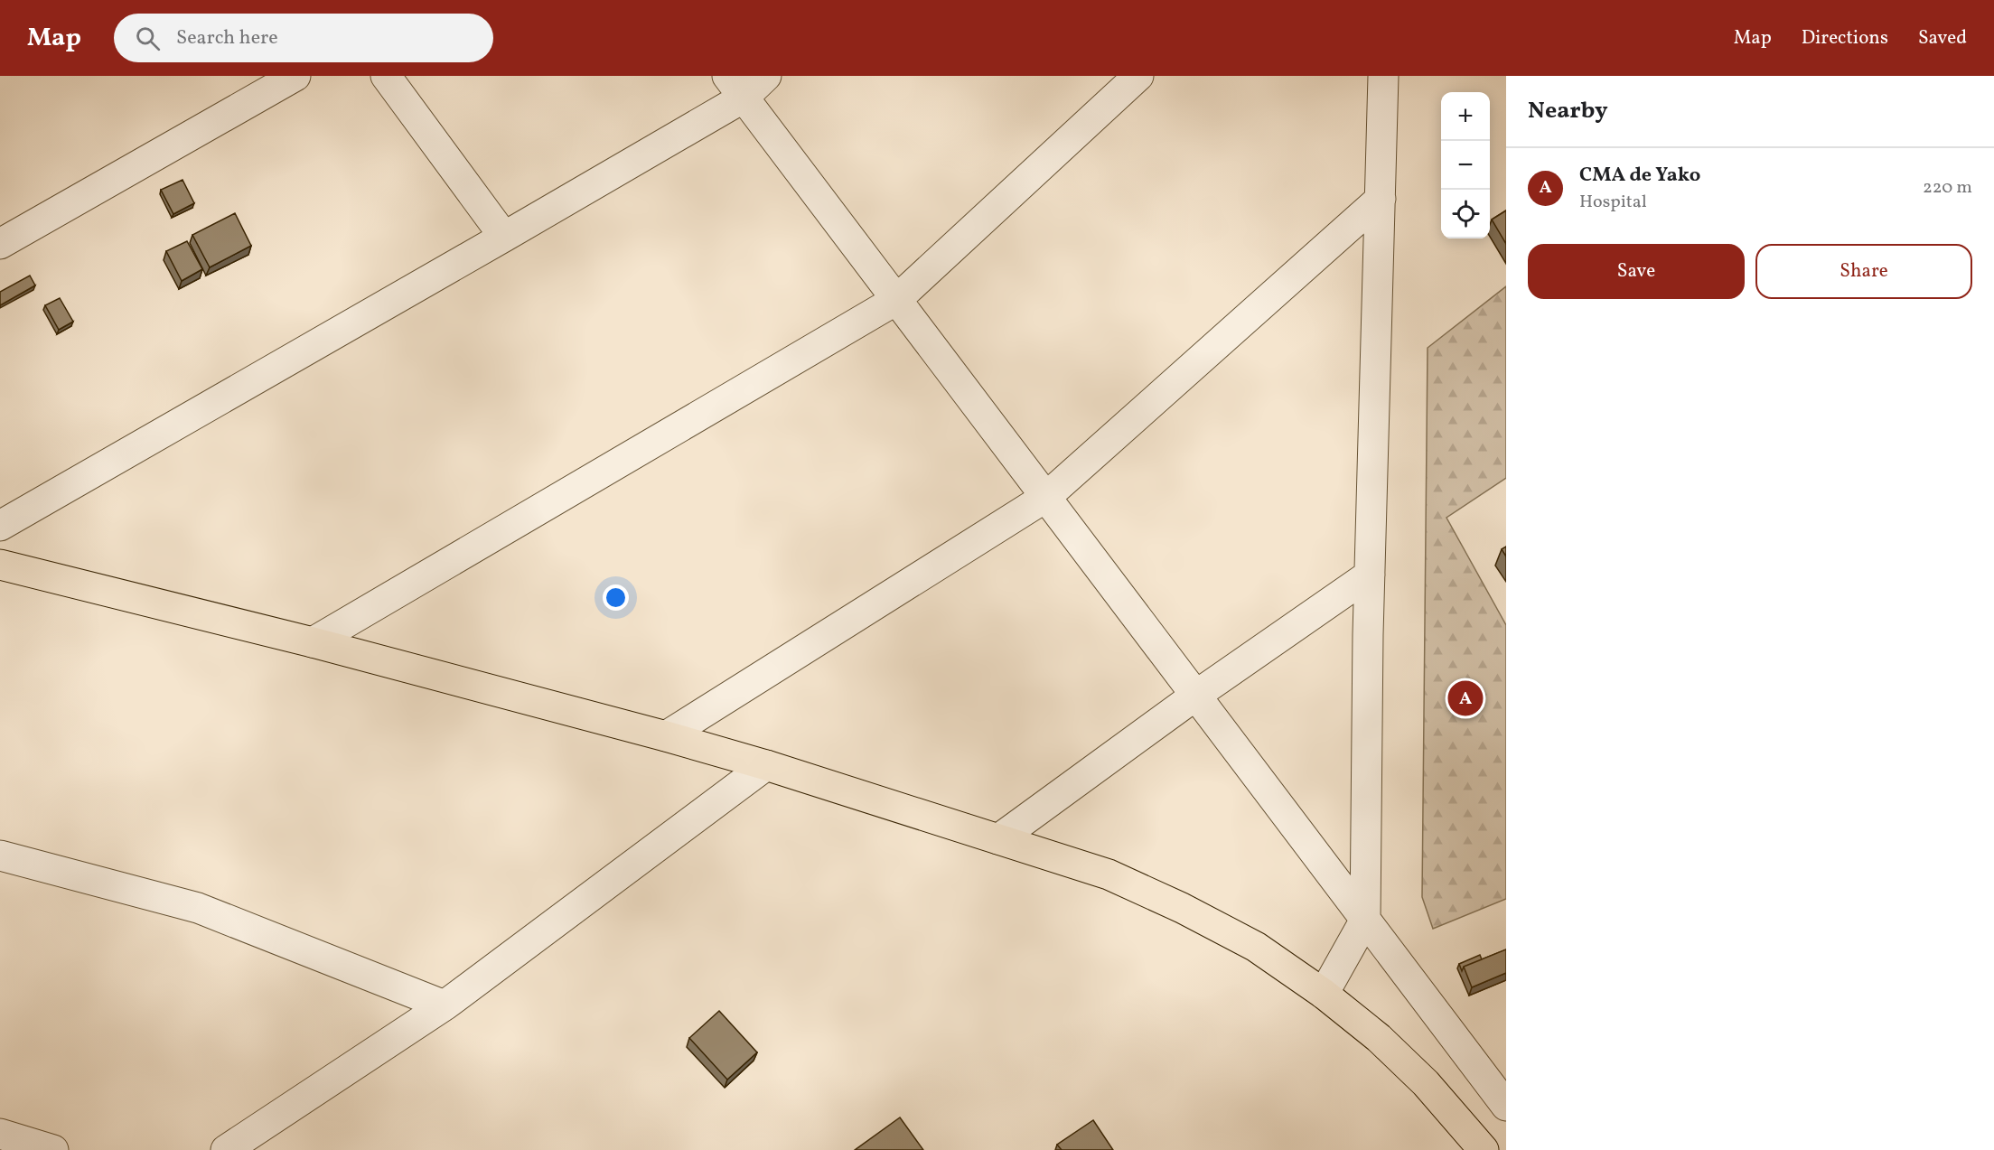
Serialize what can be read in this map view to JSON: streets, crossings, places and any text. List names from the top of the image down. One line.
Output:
{"page":{"header":"Map","search":"Search here","nav":["Map","Directions","Saved"],"heading":"Nearby","map_buttons":["+","−"],"list":[{"mark":"A","name":"CMA de Yako","note":"Hospital","value":"220 m"}],"buttons":["Save","Share"],"pins":"A"}}
